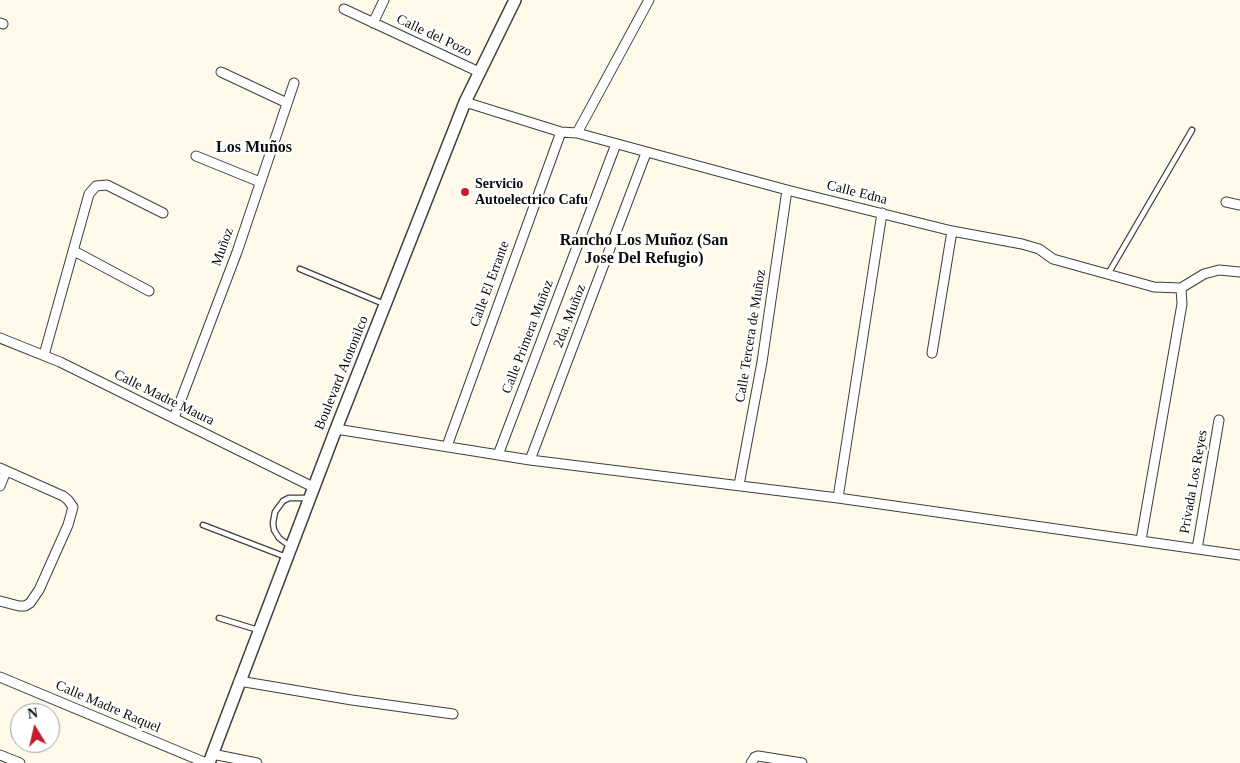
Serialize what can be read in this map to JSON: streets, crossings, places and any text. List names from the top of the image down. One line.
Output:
{"streets":{"street":["Calle del Pozo","Calle Edna","Muñoz","Calle El Errante","2da. Muñoz","Calle Tercera de Muñoz","Calle Primera Muñoz","Boulevard Atotonilco","Calle Madre Maura","Privada Los Reyes","Calle Madre Raquel"]},"crossings":[["Calle del Pozo","Boulevard Atotonilco"],["Calle Edna","Calle El Errante"],["Calle Edna","2da. Muñoz"],["Calle Edna","Calle Tercera de Muñoz"],["Calle Edna","Calle Primera Muñoz"],["Calle Edna","Boulevard Atotonilco"],["Muñoz","Calle Madre Maura"],["Boulevard Atotonilco","Calle Madre Maura"],["Boulevard Atotonilco","Calle Madre Raquel"]],"districts":["Los Muños","Rancho Los Muñoz (San Jose Del Refugio)"],"places":["Servicio Autoelectrico Cafu"],"north":"top"}
